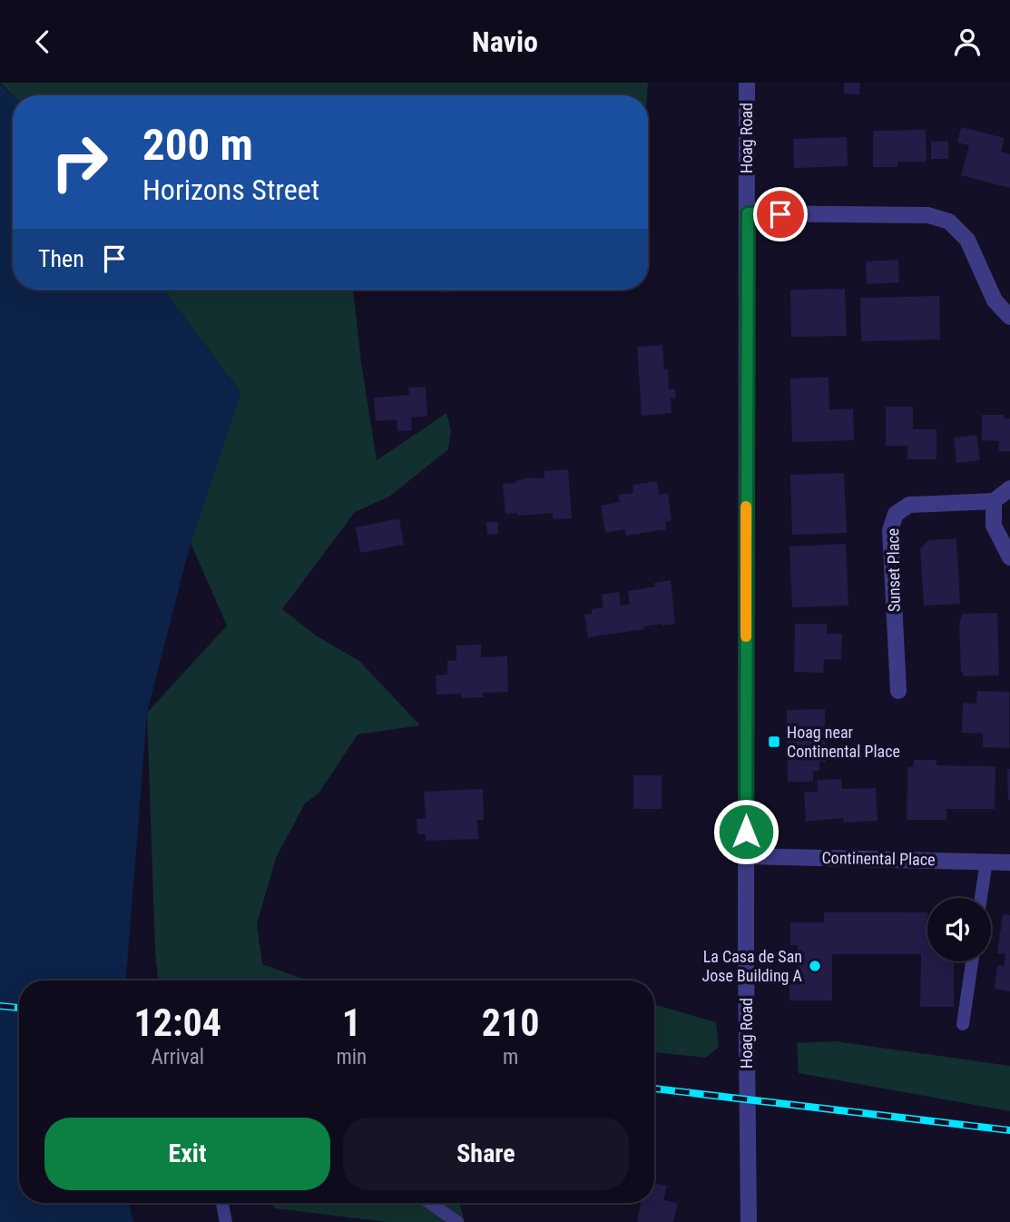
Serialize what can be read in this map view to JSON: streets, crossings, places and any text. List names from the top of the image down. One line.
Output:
{"streets":{"street":["Hoag Road","Sunset Place","Continental Place"]},"crossings":[["Hoag Road","Continental Place"]],"places":{"transit":["Hoag near Continental Place"],"other":["La Casa de San Jose Building A"]},"page":{"header":"Navio","turn":["200 m","Horizons Street"],"then":"Then","eta":["12:04","Arrival","1","min","210","m"],"buttons":["Exit","Share"]}}
